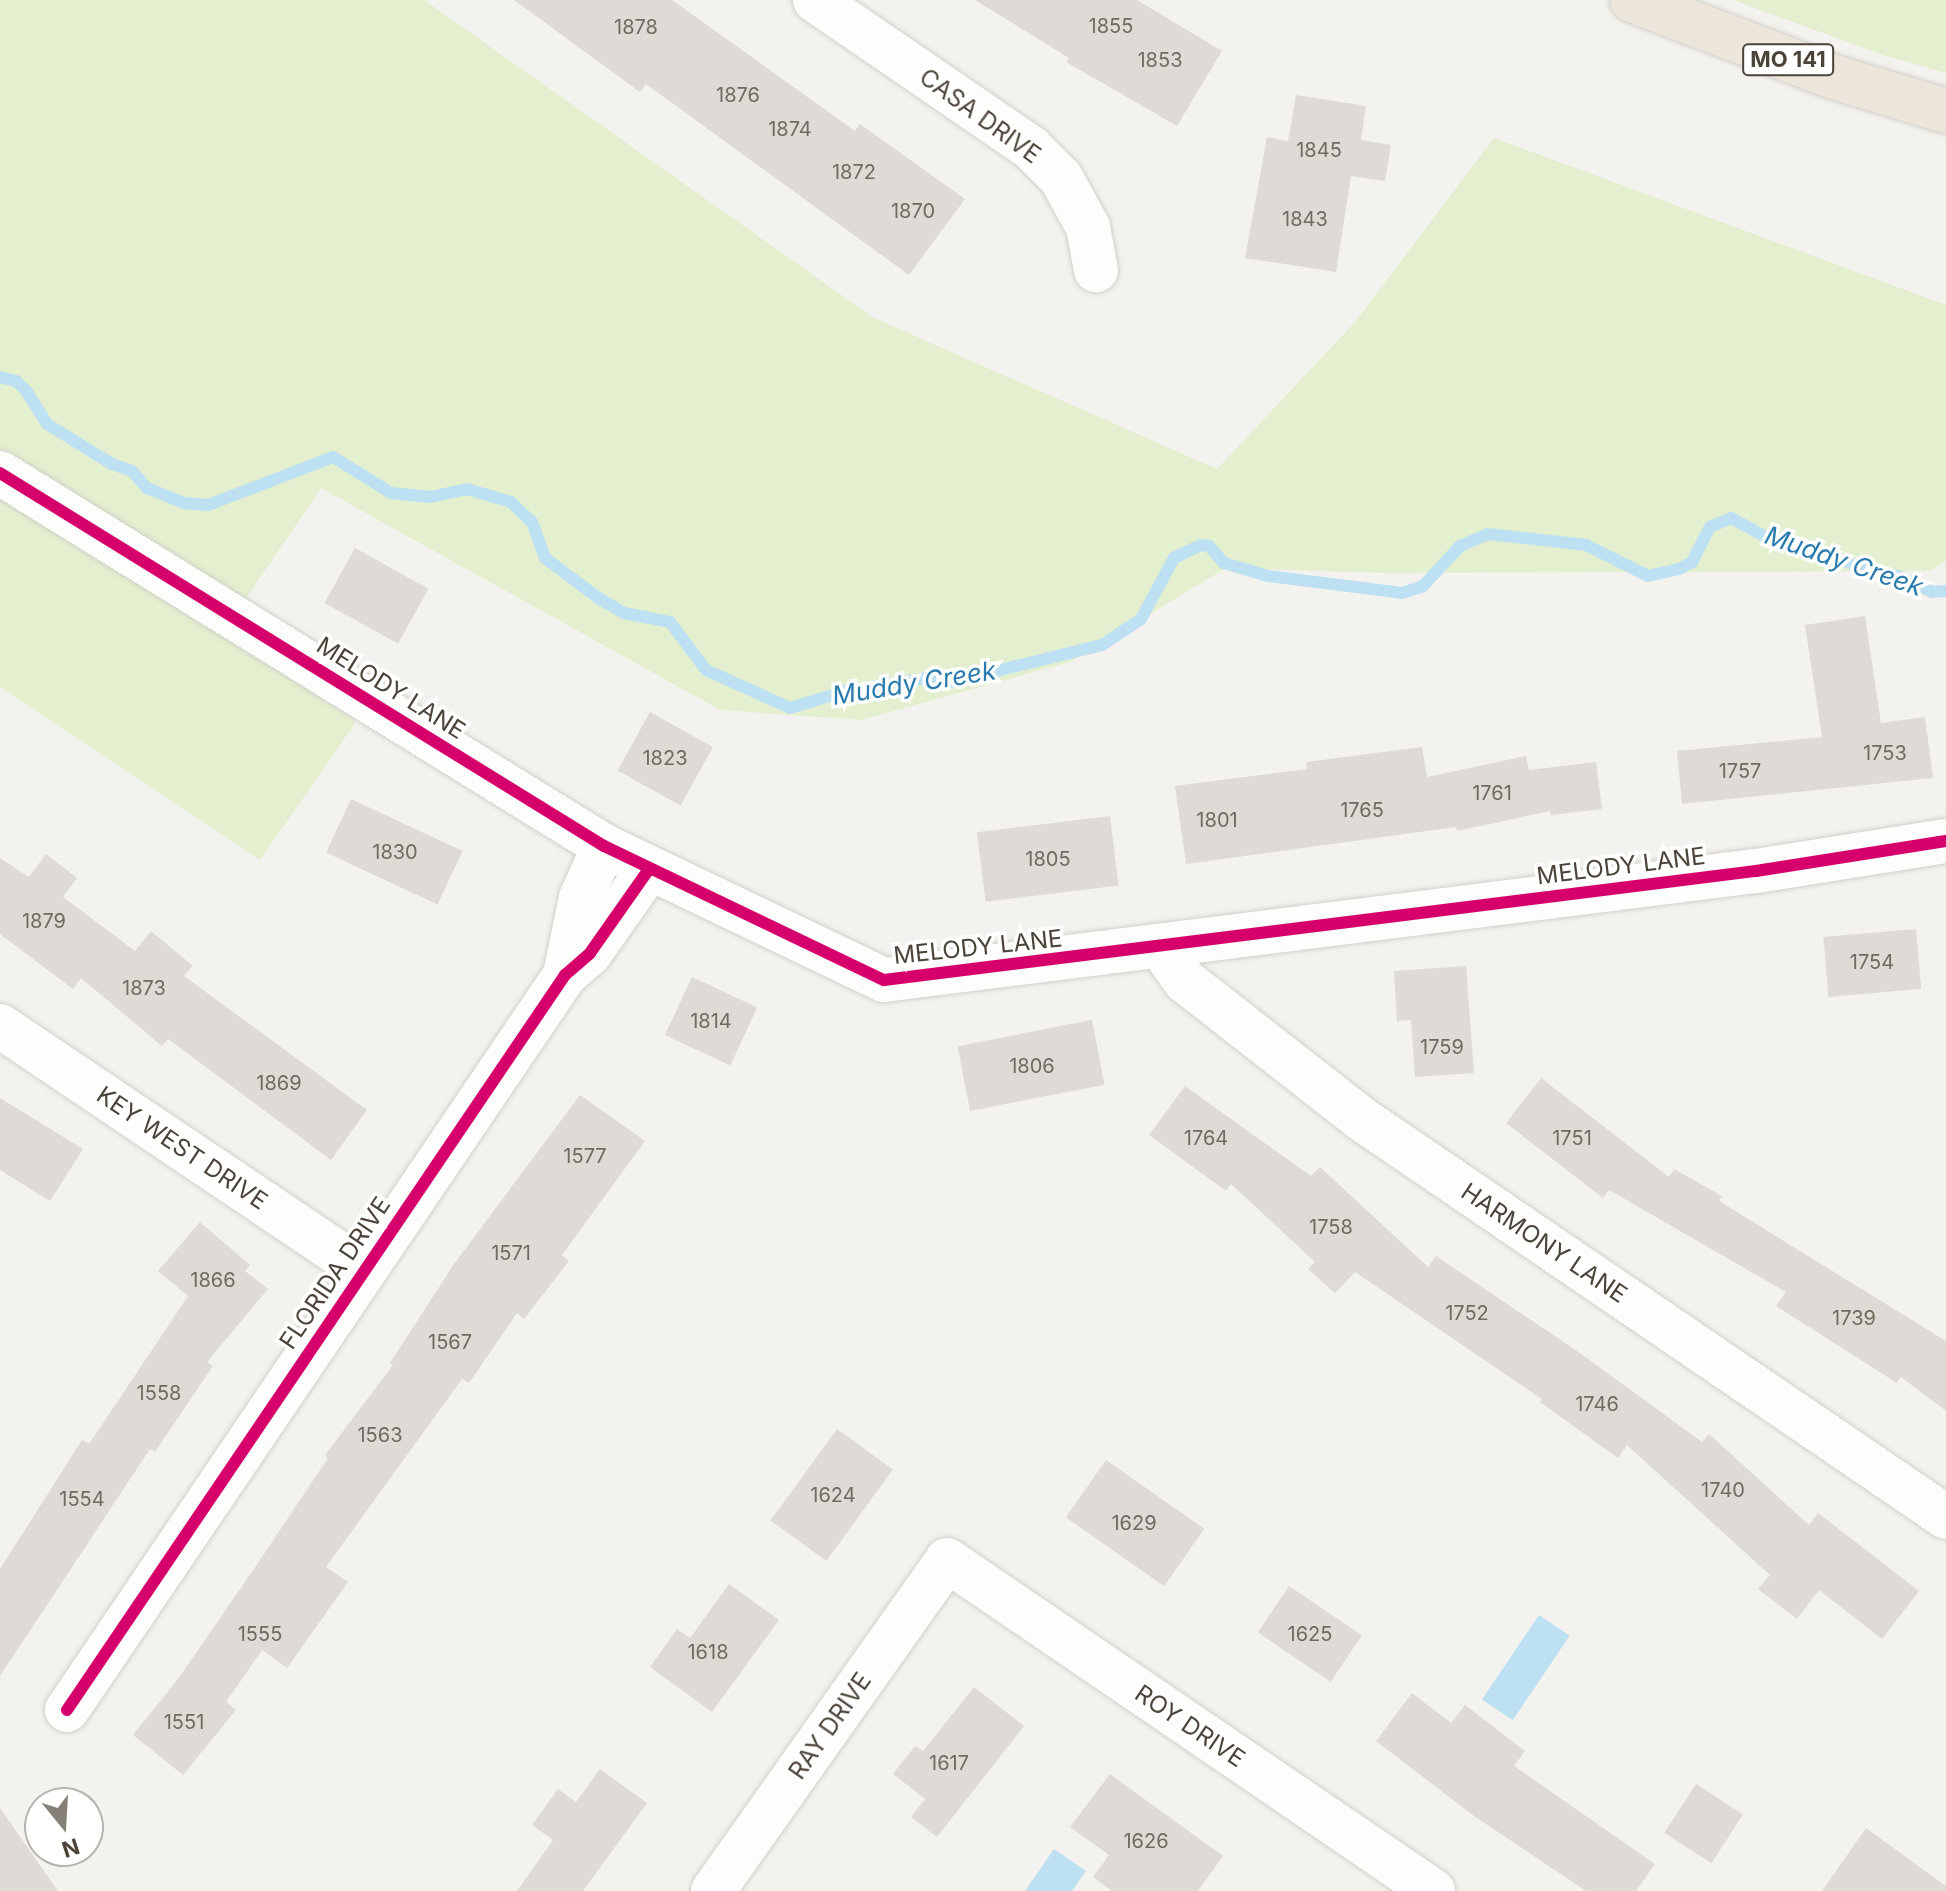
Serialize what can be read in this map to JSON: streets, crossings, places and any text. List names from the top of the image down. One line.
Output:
{"streets":{"highway":["MO 141"],"street":["CASA DRIVE","MELODY LANE","KEY WEST DRIVE","HARMONY LANE","FLORIDA DRIVE","RAY DRIVE","ROY DRIVE"]},"crossings":[["MELODY LANE","HARMONY LANE"],["MELODY LANE","FLORIDA DRIVE"],["KEY WEST DRIVE","FLORIDA DRIVE"],["RAY DRIVE","ROY DRIVE"]],"water":["Muddy Creek"],"house_numbers":["1855","1878","1853","1876","1874","1845","1872","1870","1843","1753","1823","1757","1761","1765","1801","1830","1805","1879","1754","1873","1814","1759","1806","1869","1764","1751","1577","1758","1571","1866","1752","1739","1567","1558","1746","1563","1740","1624","1554","1629","1555","1625","1618","1551","1617","1626"],"north":"bottom"}
